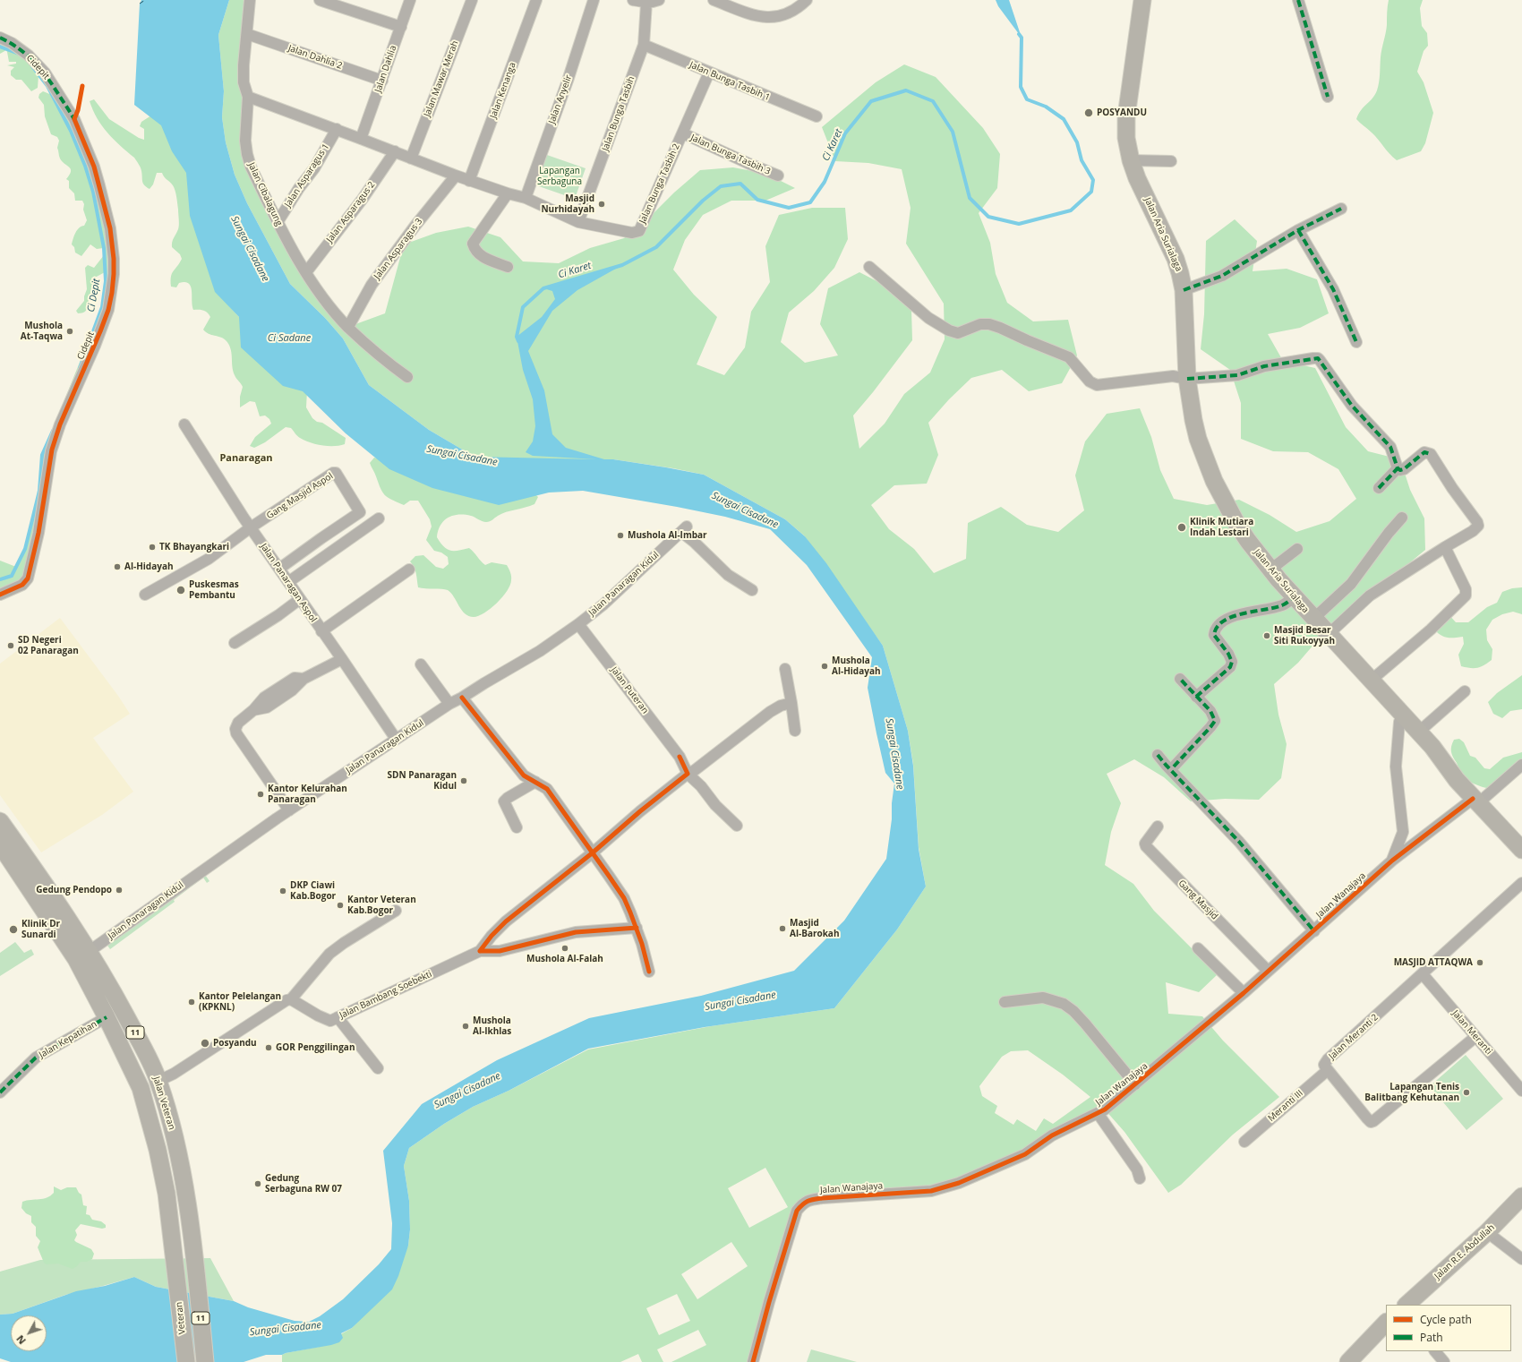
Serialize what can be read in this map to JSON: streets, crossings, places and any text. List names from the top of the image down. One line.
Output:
{"streets":{"main road":["Jalan Aria Surialaga","11","Jalan Veteran","Jalan R.E. Abdullah","Veteran"],"street":["Jalan Dahlia 2","Cidepit","Jalan Dahlia","Jalan Mawar Merah","Jalan Bunga Tasbih 1","Jalan Kenanga","Jalan Anyelir","Jalan Bunga Tasbih","Jalan Bunga Tasbih 3","Jalan Asparagus 1","Jalan Bunga Tasbih 2","Jalan Cibalagung","Jalan Asparagus 2","Jalan Asparagus 3","Gang Masjid Aspol","Jalan Panaragan Aspol","Jalan Panaragan Kidul","Jalan Puteran","Jalan Wanajaya","Gang Masjid","Jalan Bambang Soebekti","Jalan Meranti","Jalan Meranti 2","Jalan Kepatihan","Meranti III"]},"crossings":[["Jalan Dahlia 2","Jalan Dahlia"],["Jalan Dahlia 2","Jalan Cibalagung"],["Jalan Dahlia","Jalan Bunga Tasbih 2"],["Jalan Mawar Merah","Jalan Bunga Tasbih 2"],["Jalan Bunga Tasbih 1","Jalan Bunga Tasbih"],["Jalan Bunga Tasbih 1","Jalan Bunga Tasbih 2"],["Jalan Kenanga","Jalan Bunga Tasbih 2"],["Jalan Anyelir","Jalan Bunga Tasbih 2"],["Jalan Bunga Tasbih","Jalan Bunga Tasbih 2"],["Jalan Bunga Tasbih 3","Jalan Bunga Tasbih 2"],["Jalan Asparagus 1","Jalan Bunga Tasbih 2"],["Jalan Asparagus 1","Jalan Cibalagung"],["Jalan Bunga Tasbih 2","Jalan Cibalagung"],["Jalan Bunga Tasbih 2","Jalan Asparagus 2"],["Jalan Bunga Tasbih 2","Jalan Asparagus 3"],["Jalan Cibalagung","Jalan Asparagus 2"],["Jalan Cibalagung","Jalan Asparagus 3"],["Jalan Aria Surialaga","Jalan Wanajaya"],["Gang Masjid Aspol","Jalan Panaragan Aspol"],["Jalan Panaragan Aspol","Jalan Panaragan Kidul"],["Jalan Panaragan Kidul","Jalan Puteran"],["Jalan Panaragan Kidul","Jalan Veteran"],["Jalan Wanajaya","Gang Masjid"],["Jalan Meranti","Jalan Meranti 2"],["Jalan Meranti 2","Meranti III"],["Jalan Kepatihan","Jalan Veteran"],["Jalan Veteran","Veteran"]],"districts":["Panaragan"],"water":["Ci Karet","Sungai Cisadane","Ci Depit","Ci Sadane"],"parks":["Lapangan Serbaguna"],"places":["POSYANDU","Masjid Nurhidayah","Mushola At-Taqwa","Klinik Mutiara Indah Lestari","Mushola Al-Imbar","TK Bhayangkari","Al-Hidayah","Puskesmas Pembantu","Masjid Besar Siti Rukoyyah","SD Negeri 02 Panaragan","Mushola Al-Hidayah","SDN Panaragan Kidul","Kantor Kelurahan Panaragan","Gedung Pendopo","DKP Ciawi Kab.Bogor","Kantor Veteran Kab.Bogor","Masjid Al-Barokah","Klinik Dr Sunardi","Mushola Al-Falah","MASJID ATTAQWA","Kantor Pelelangan (KPKNL)","Mushola Al-Ikhlas","Posyandu","GOR Penggilingan","Lapangan Tenis Balitbang Kehutanan","Gedung Serbaguna RW 07"],"legend":["Cycle path","Path"],"north":"bottom left"}
